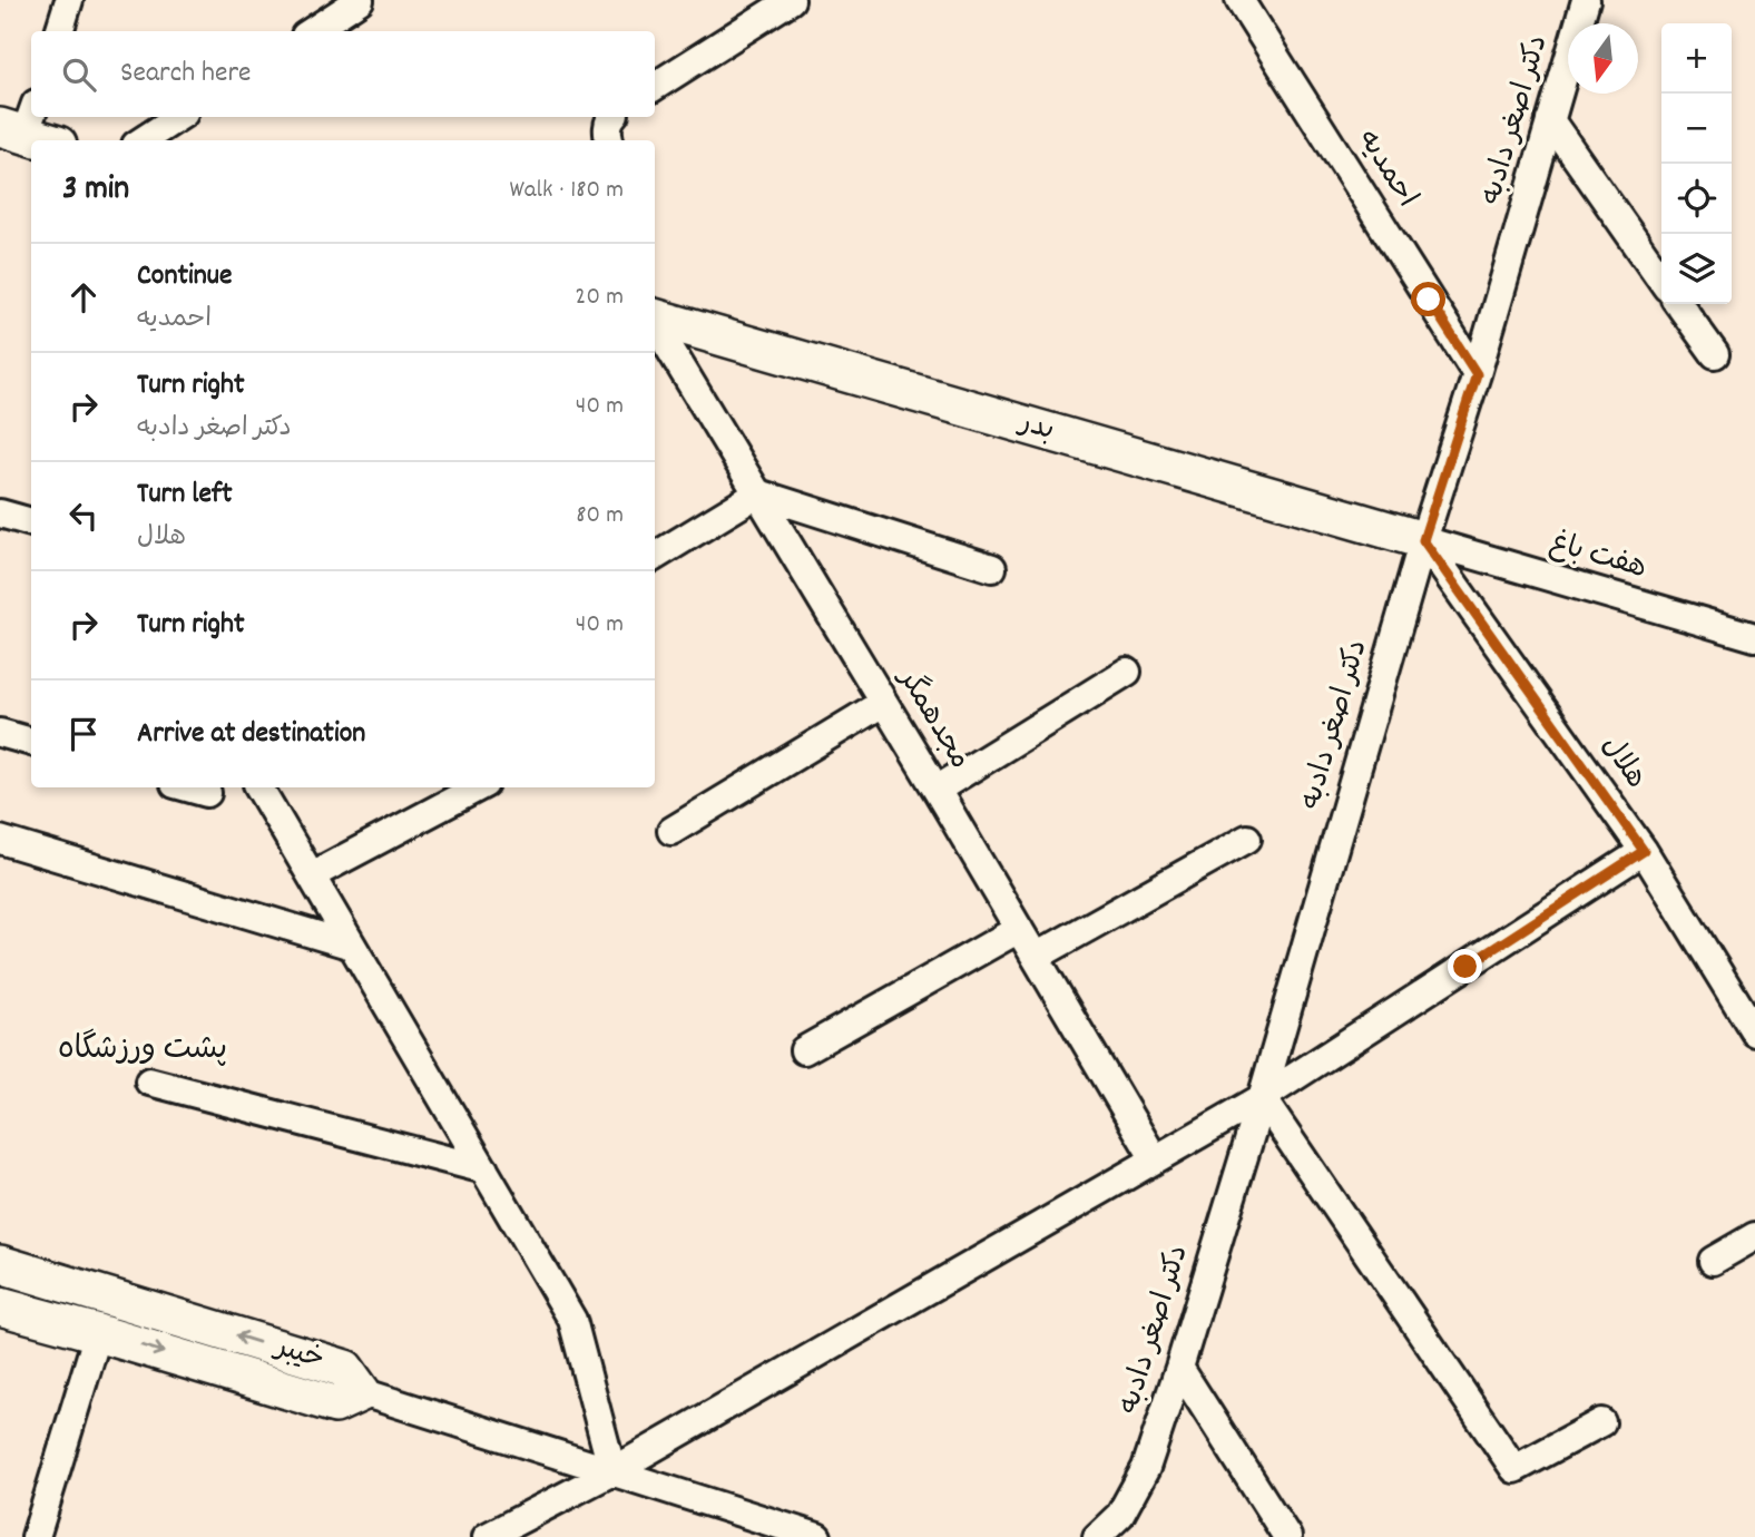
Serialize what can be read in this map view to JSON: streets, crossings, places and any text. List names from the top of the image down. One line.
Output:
{"streets":{"street":["دکتر اصغر دادبه","احمدیه","بدر","هفت باغ","مجدهمگر","هلال","خیبر"]},"crossings":[["دکتر اصغر دادبه","احمدیه"],["دکتر اصغر دادبه","بدر"],["دکتر اصغر دادبه","هفت باغ"],["دکتر اصغر دادبه","هلال"],["بدر","هفت باغ"],["بدر","هلال"],["هفت باغ","هلال"]],"districts":["پشت ورزشگاه"],"north":"bottom","page":{"map_buttons":["+","−"],"search":"Search here","heading":["3 min","Walk · 180 m"],"list":[["Continue","احمدیه","20 m"],["Turn right","دکتر اصغر دادبه","40 m"],["Turn left","هلال","80 m"],["Turn right","40 m"],"Arrive at destination"]}}
